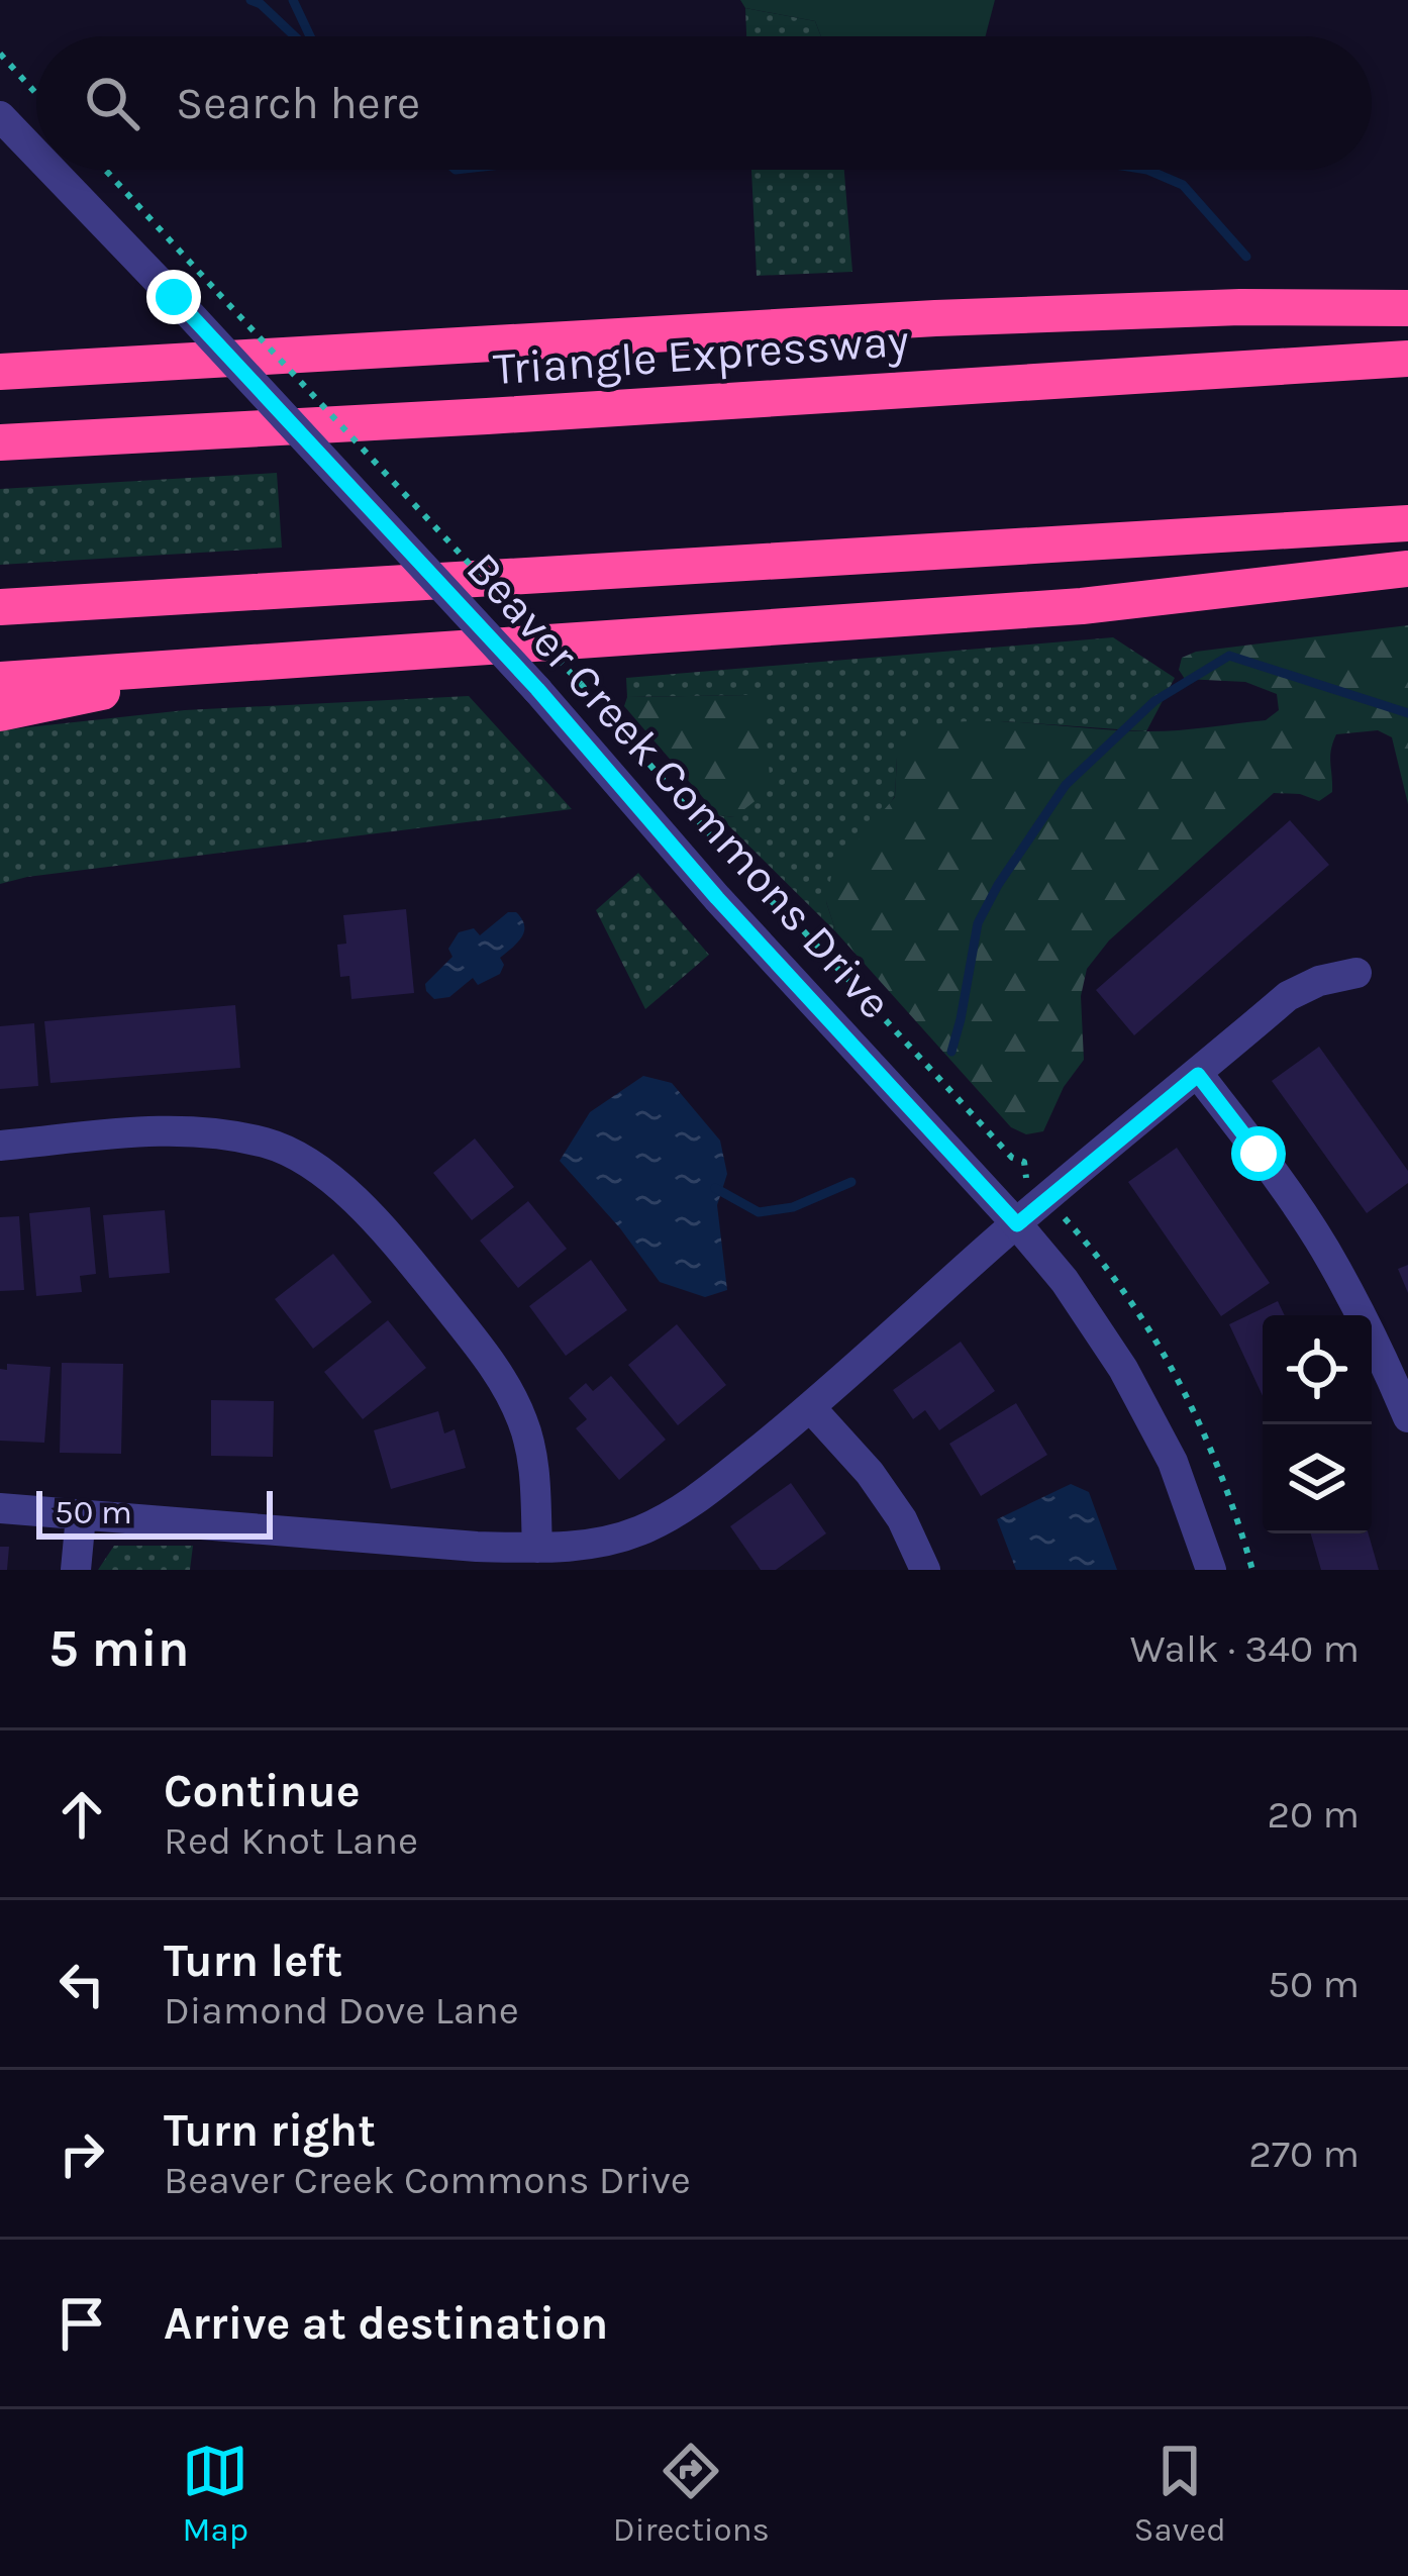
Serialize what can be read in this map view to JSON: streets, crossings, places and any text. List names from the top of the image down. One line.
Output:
{"streets":{"highway":["Triangle Expressway"],"street":["Beaver Creek Commons Drive"]},"scale_bar":"50 m","page":{"search":"Search here","scale":"50 m","heading":["5 min","Walk · 340 m"],"list":[["Continue","Red Knot Lane","20 m"],["Turn left","Diamond Dove Lane","50 m"],["Turn right","Beaver Creek Commons Drive","270 m"],"Arrive at destination"],"nav":["Map","Directions","Saved"]}}
